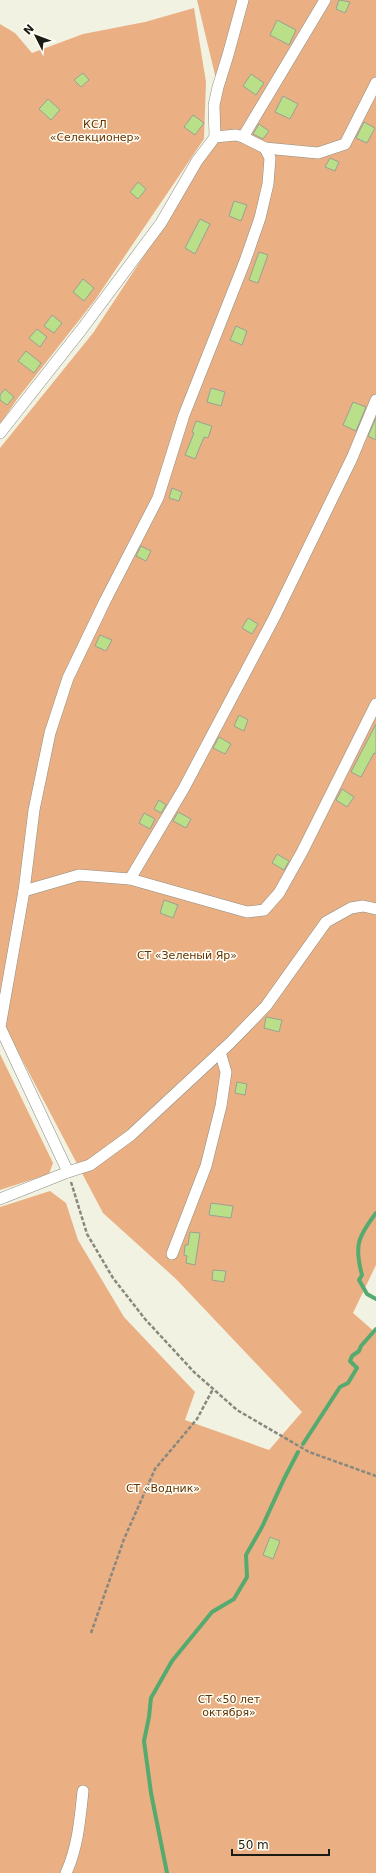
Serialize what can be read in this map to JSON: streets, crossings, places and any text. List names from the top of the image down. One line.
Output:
{"parks":["КСЛ «Селекционер»","СТ «Зеленый Яр»","СТ «Водник»","СТ «50 лет октября»"],"scale_bar":"50 m","north":"top left"}
